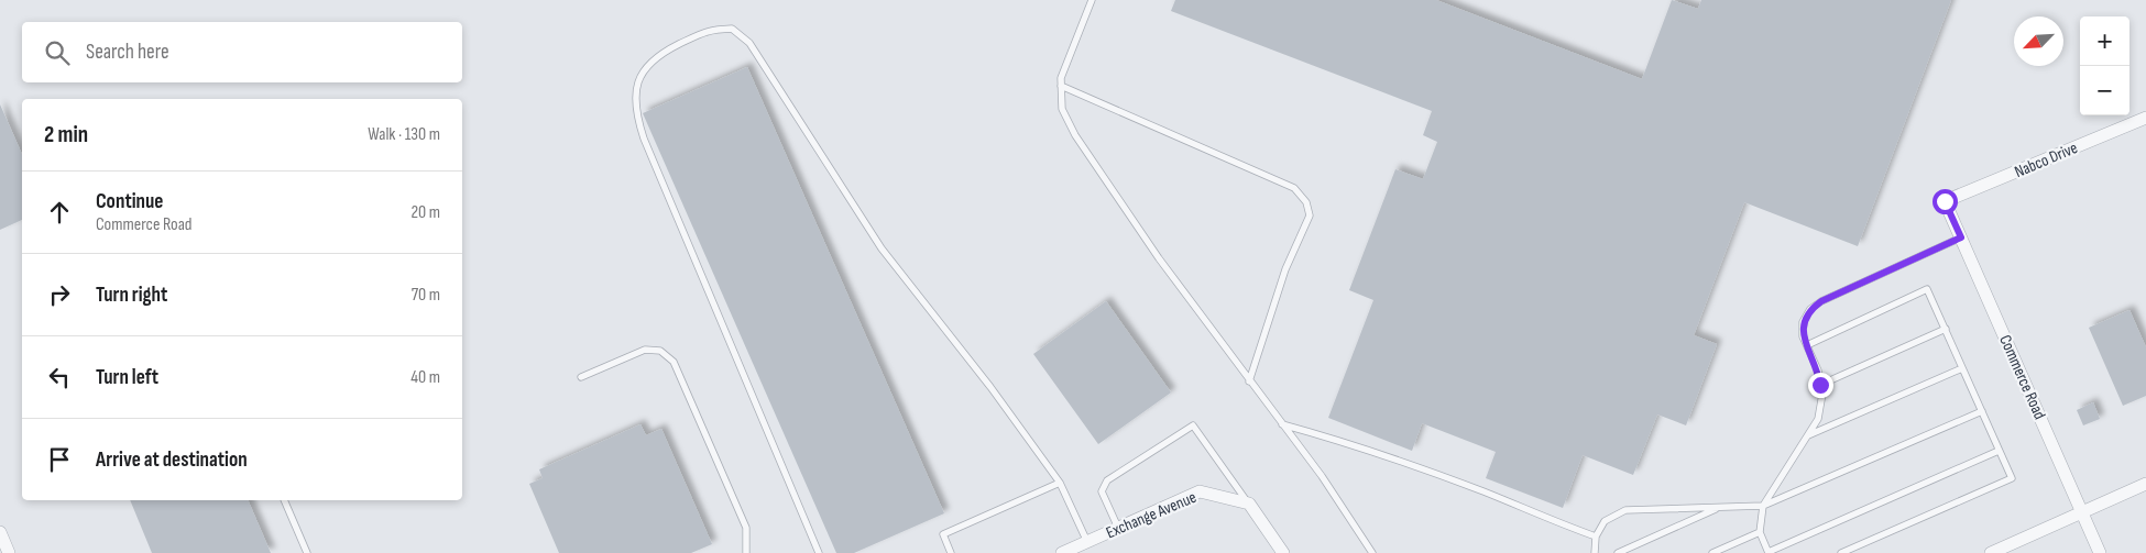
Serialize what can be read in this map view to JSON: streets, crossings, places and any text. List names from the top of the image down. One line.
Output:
{"streets":{"street":["Nabco Drive","Commerce Road","Exchange Avenue"]},"crossings":[["Nabco Drive","Commerce Road"]],"north":"bottom left","page":{"map_buttons":["+","−"],"search":"Search here","heading":["2 min","Walk · 130 m"],"list":[["Continue","Commerce Road","20 m"],["Turn right","70 m"],["Turn left","40 m"],"Arrive at destination"]}}
